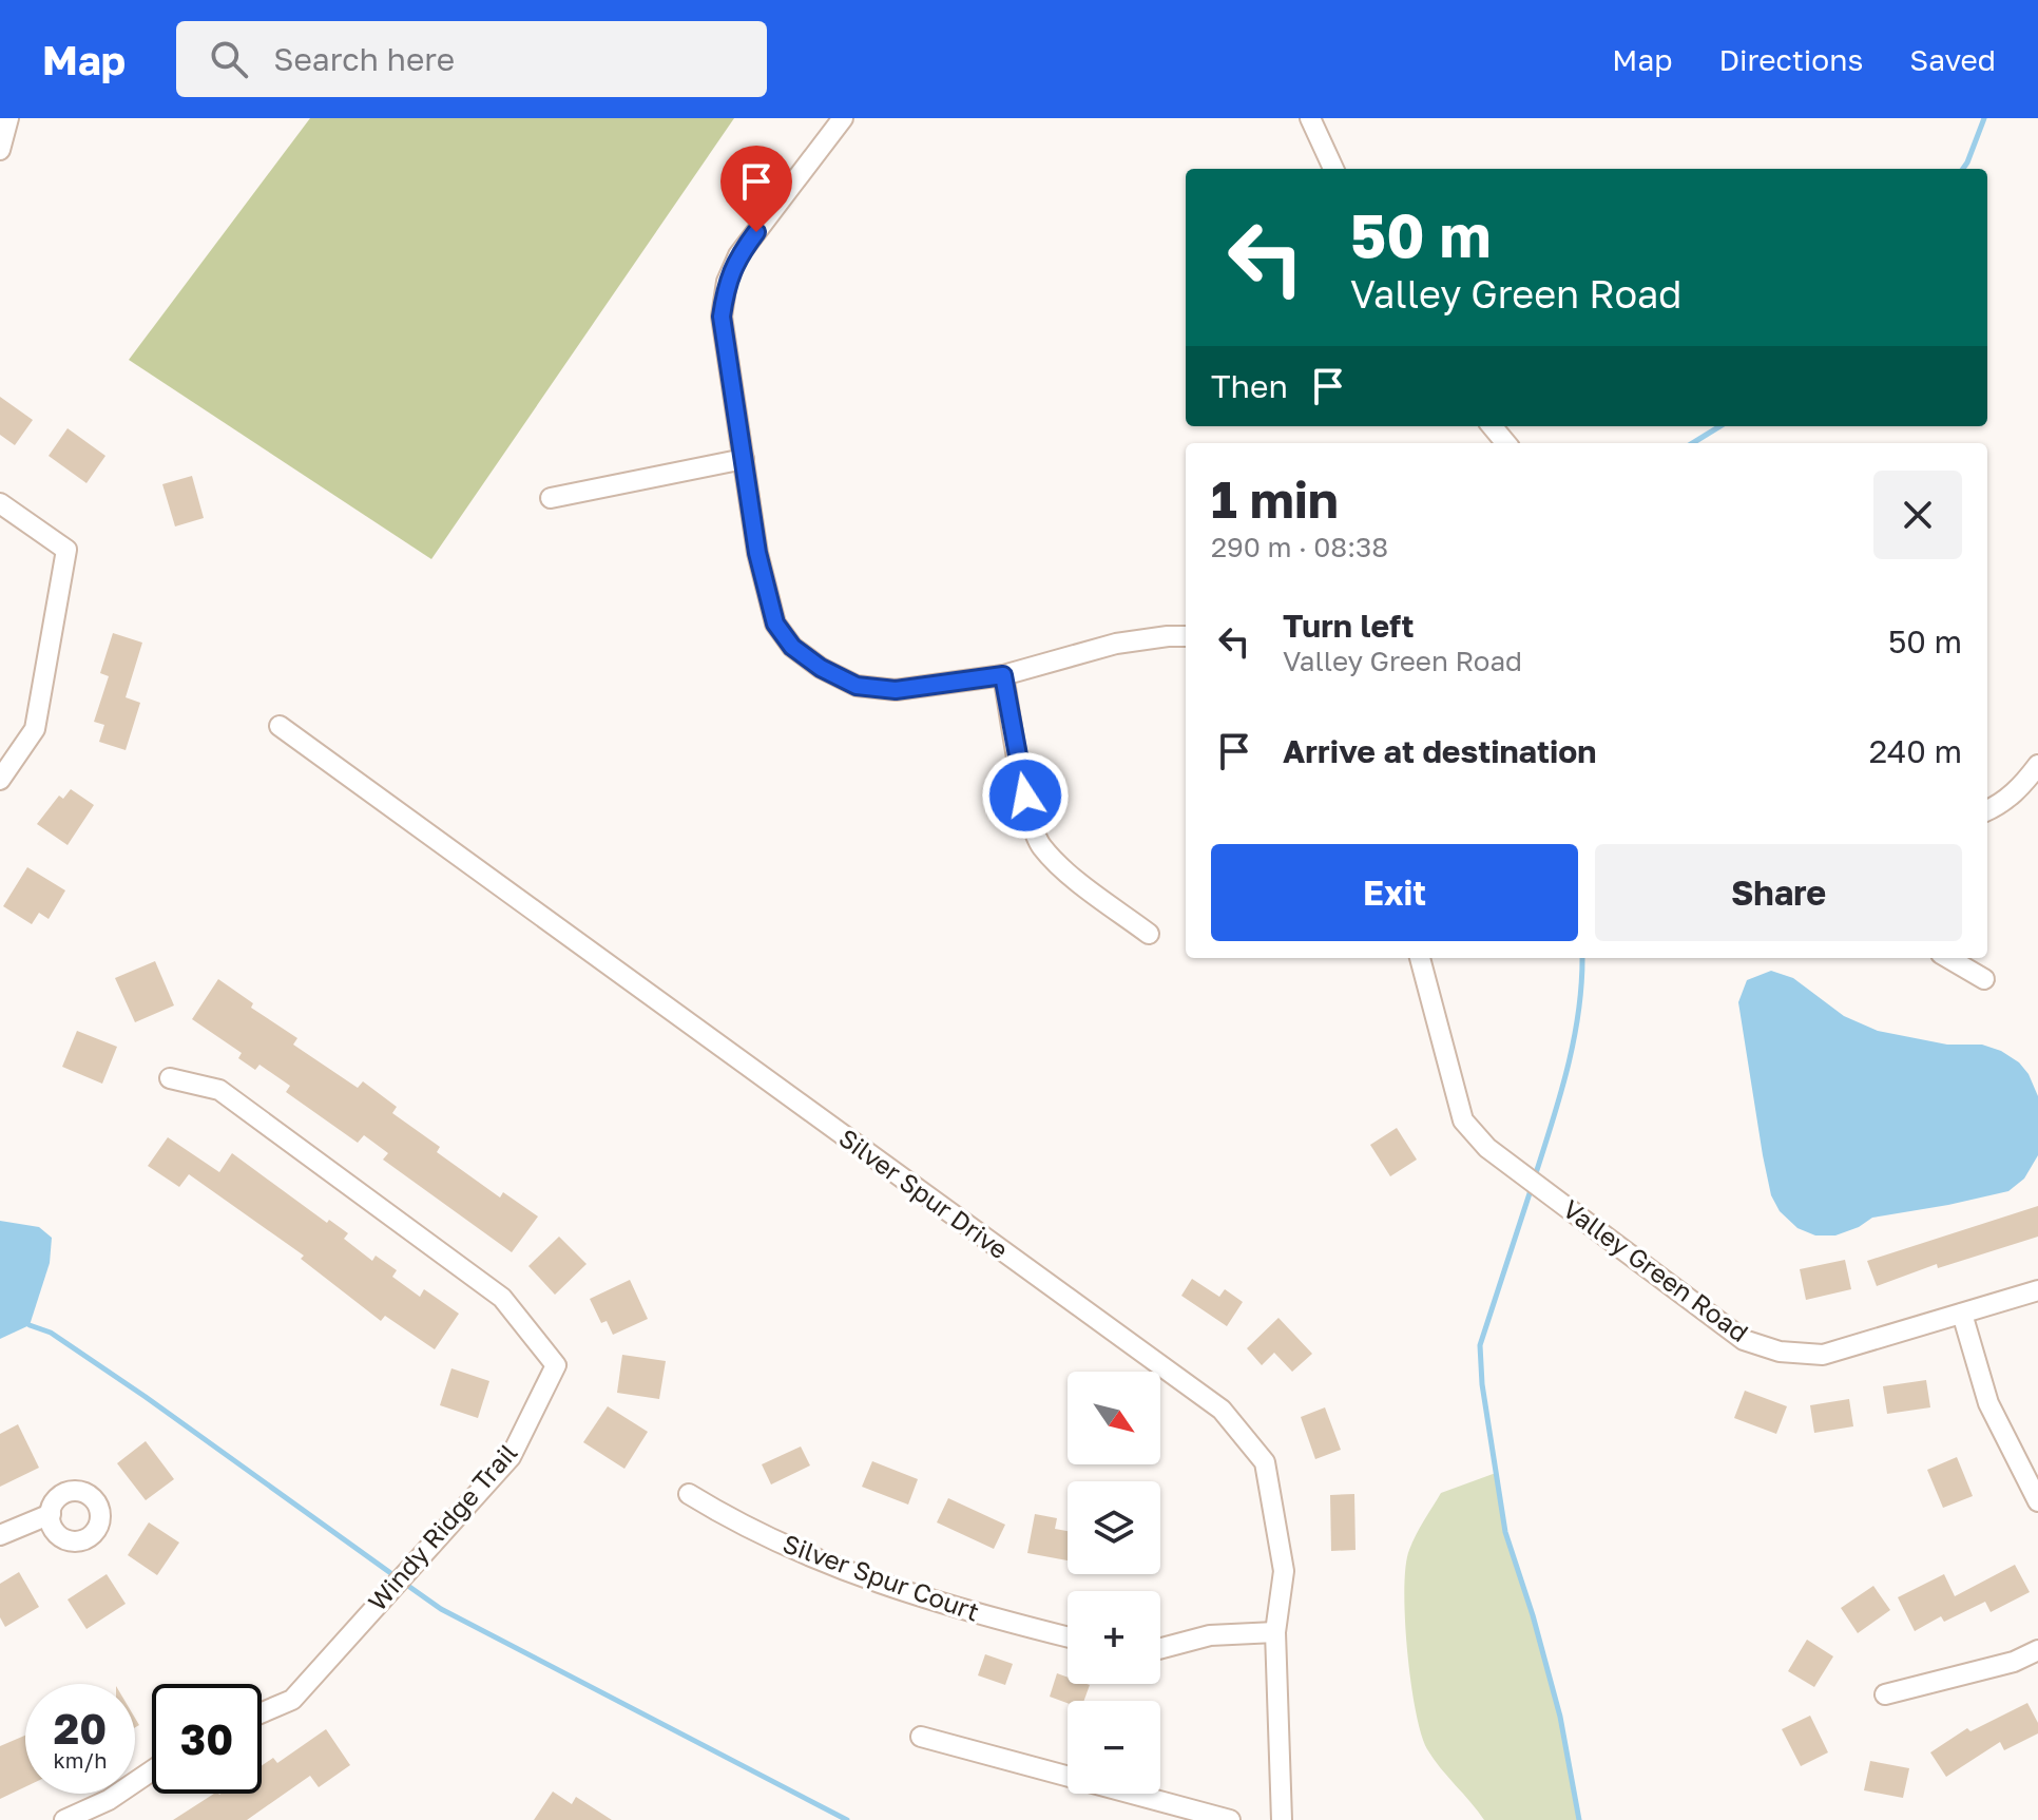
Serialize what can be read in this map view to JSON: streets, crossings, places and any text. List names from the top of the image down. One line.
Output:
{"streets":{"street":["Silver Spur Drive","Valley Green Road","Windy Ridge Trail","Silver Spur Court"]},"north":"bottom right","page":{"header":"Map","search":"Search here","nav":["Map","Directions","Saved"],"turn":["50 m","Valley Green Road"],"then":"Then","heading":["1 min","290 m · 08:38"],"list":[{"name":"Turn left","note":"Valley Green Road","value":"50 m"},{"name":"Arrive at destination","value":"240 m"}],"buttons":["Exit","Share"],"map_buttons":["+","−"],"speed":"20 km/h","limit":"30"}}
